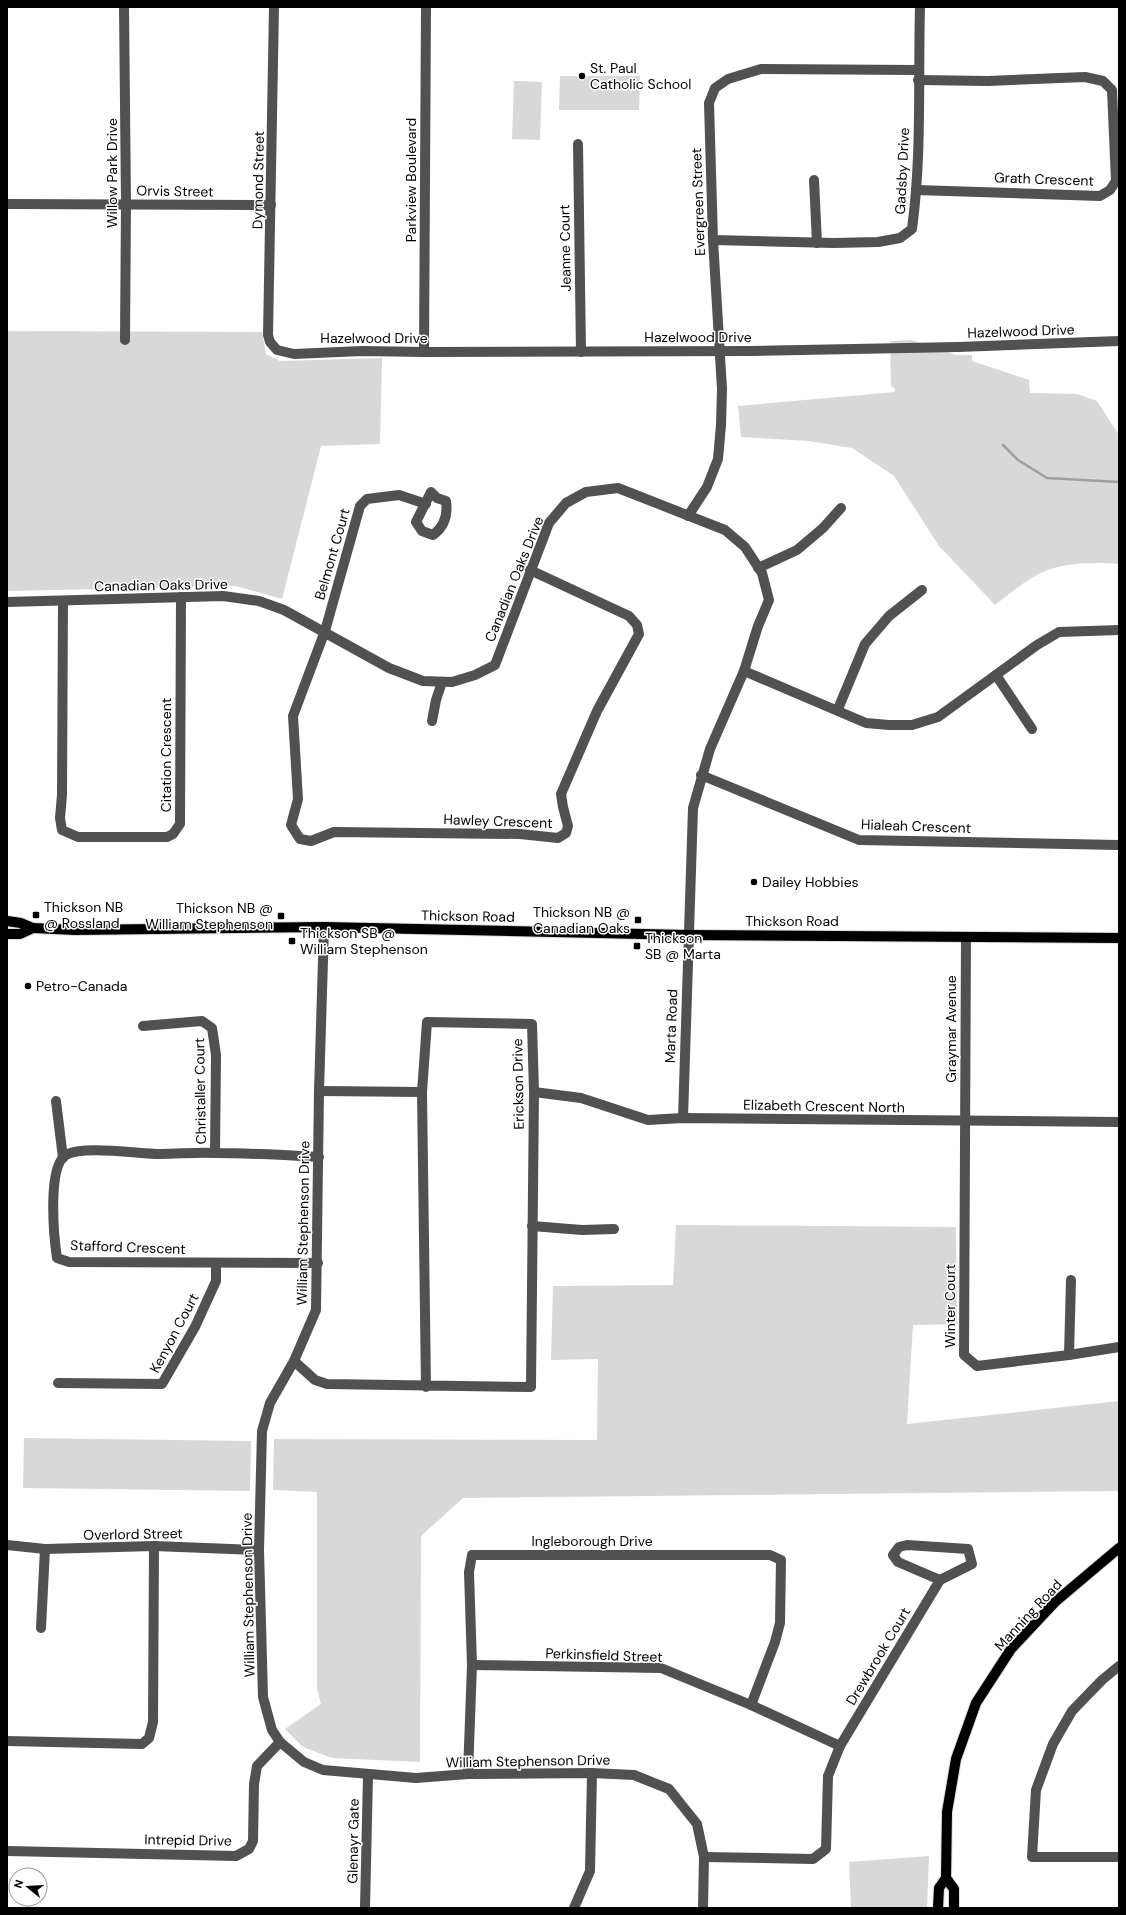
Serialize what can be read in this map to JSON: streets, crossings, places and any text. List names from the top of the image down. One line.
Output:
{"streets":{"main road":["Thickson Road","Manning Road"],"street":["Gadsby Drive","Willow Park Drive","Grath Crescent","Dymond Street","Parkview Boulevard","Orvis Street","Evergreen Street","Jeanne Court","Hazelwood Drive","Belmont Court","Canadian Oaks Drive","Citation Crescent","Hawley Crescent","Hialeah Crescent","Marta Road","Graymar Avenue","Erickson Drive","Christaller Court","Elizabeth Crescent North","William Stephenson Drive","Stafford Crescent","Winter Court","Kenyon Court","Overlord Street","Ingleborough Drive","Perkinsfield Street","Drewbrook Court","Intrepid Drive","Glenayr Gate"]},"crossings":[["Gadsby Drive","Grath Crescent"],["Gadsby Drive","Evergreen Street"],["Willow Park Drive","Orvis Street"],["Grath Crescent","Evergreen Street"],["Dymond Street","Orvis Street"],["Dymond Street","Hazelwood Drive"],["Parkview Boulevard","Hazelwood Drive"],["Evergreen Street","Hazelwood Drive"],["Evergreen Street","Canadian Oaks Drive"],["Jeanne Court","Hazelwood Drive"],["Belmont Court","Canadian Oaks Drive"],["Belmont Court","Hawley Crescent"],["Canadian Oaks Drive","Citation Crescent"],["Canadian Oaks Drive","Hawley Crescent"],["Canadian Oaks Drive","Hialeah Crescent"],["Canadian Oaks Drive","Thickson Road"],["Canadian Oaks Drive","Marta Road"],["Thickson Road","Marta Road"],["Thickson Road","Graymar Avenue"],["Thickson Road","William Stephenson Drive"],["Marta Road","Elizabeth Crescent North"],["Graymar Avenue","Elizabeth Crescent North"],["Graymar Avenue","Winter Court"],["Erickson Drive","Elizabeth Crescent North"],["Erickson Drive","William Stephenson Drive"],["Elizabeth Crescent North","Winter Court"],["William Stephenson Drive","Stafford Crescent"],["William Stephenson Drive","Overlord Street"],["William Stephenson Drive","Ingleborough Drive"],["William Stephenson Drive","Drewbrook Court"],["William Stephenson Drive","Intrepid Drive"],["William Stephenson Drive","Glenayr Gate"],["Stafford Crescent","Kenyon Court"],["Ingleborough Drive","Perkinsfield Street"],["Perkinsfield Street","Drewbrook Court"]],"places":{"other":["St. Paul Catholic School","Dailey Hobbies","Petro-Canada"],"transit":["Thickson NB @ Rossland","Thickson NB @ William Stephenson","Thickson NB @ Canadian Oaks","Thickson SB @ William Stephenson","Thickson SB @ Marta"]},"north":"left"}
